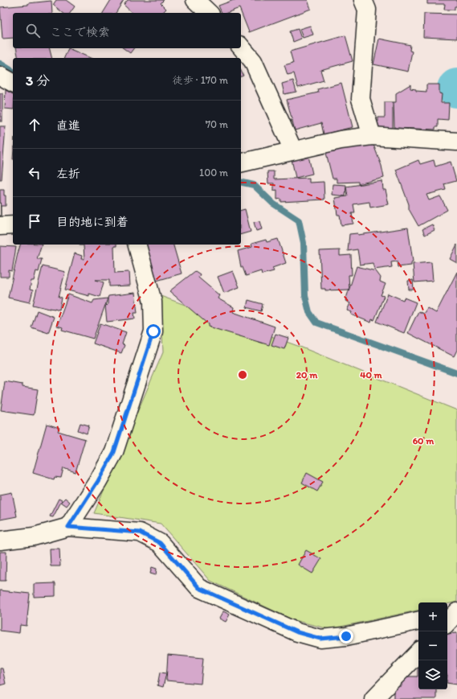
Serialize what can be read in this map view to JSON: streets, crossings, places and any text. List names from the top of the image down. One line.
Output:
{"page":{"search":"ここで検索","heading":["3 分","徒歩 · 170 m"],"list":[["直進","70 m"],["左折","100 m"],"目的地に到着"],"map_buttons":["+","−"]},"rings":["20 m","40 m","60 m"]}
